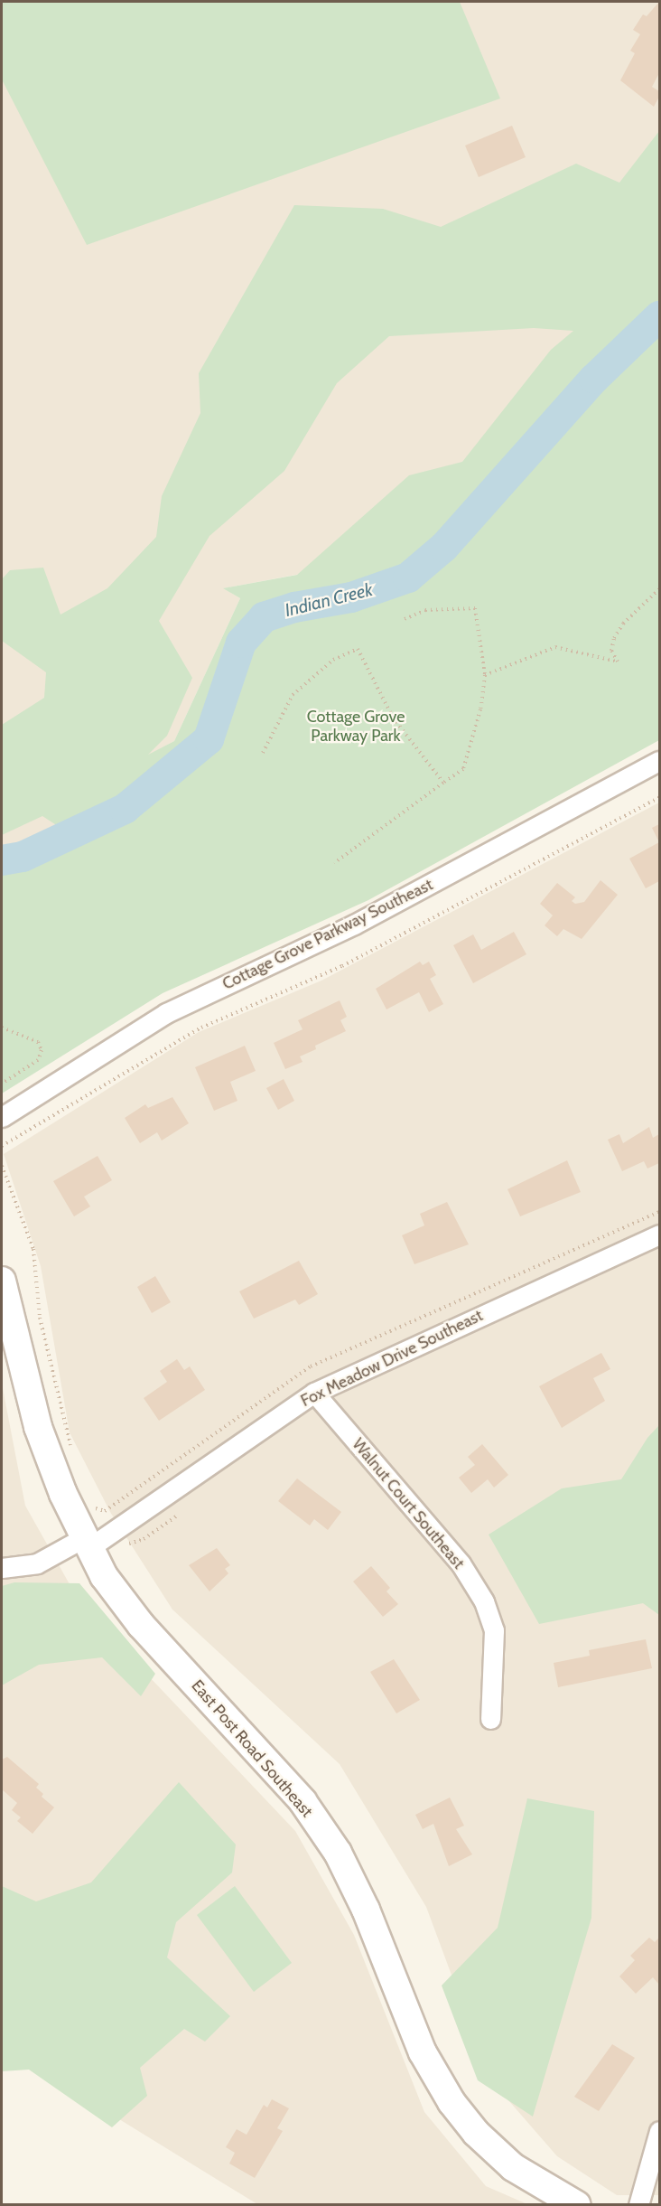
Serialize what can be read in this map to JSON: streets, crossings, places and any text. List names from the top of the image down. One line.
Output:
{"streets":{"main road":["East Post Road Southeast"],"street":["Cottage Grove Parkway Southeast","Fox Meadow Drive Southeast","Walnut Court Southeast"]},"crossings":[["Fox Meadow Drive Southeast","Walnut Court Southeast"],["Fox Meadow Drive Southeast","East Post Road Southeast"]],"water":["Indian Creek"],"parks":["Cottage Grove Parkway Park"]}
